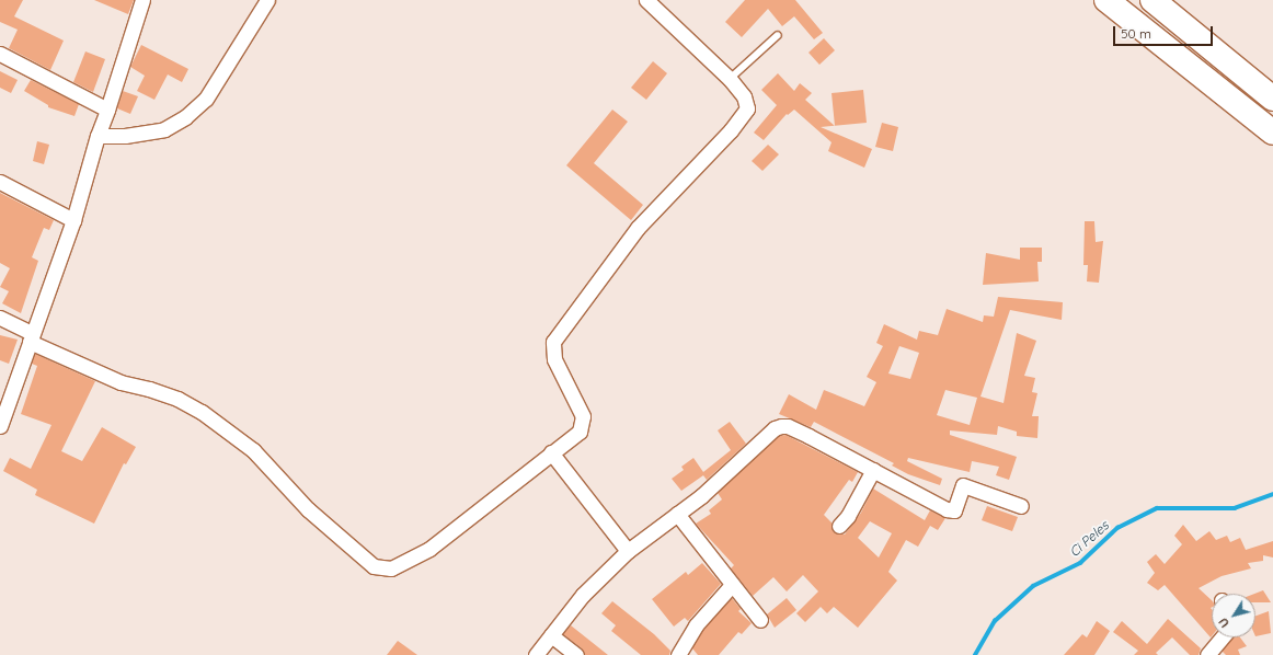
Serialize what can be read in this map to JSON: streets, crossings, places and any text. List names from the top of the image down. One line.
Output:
{"water":["Ci Peles"],"scale_bar":"50 m","north":"bottom left"}
